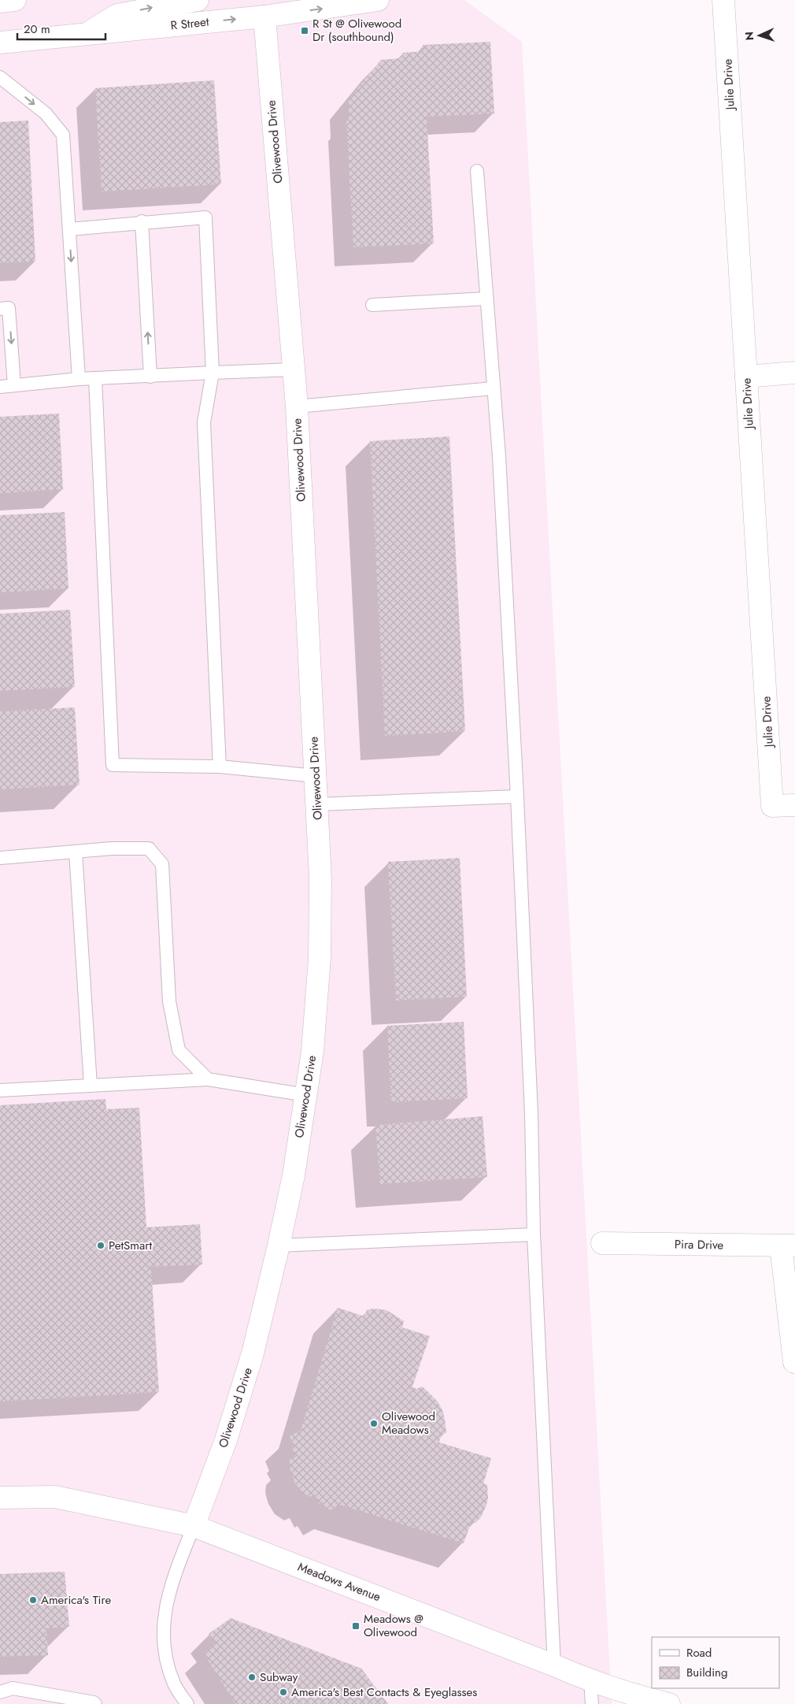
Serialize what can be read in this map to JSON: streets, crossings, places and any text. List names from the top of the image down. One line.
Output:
{"streets":{"street":["R Street","Julie Drive","Olivewood Drive","Pira Drive","Meadows Avenue"]},"crossings":[["R Street","Olivewood Drive"],["Olivewood Drive","Meadows Avenue"]],"places":{"transit":["R St @ Olivewood Dr (southbound)","Meadows @ Olivewood"],"other":["PetSmart","Olivewood Meadows","America's Tire","Subway","America's Best Contacts & Eyeglasses"]},"legend":["Road","Building"],"scale_bar":"20 m","north":"left"}
